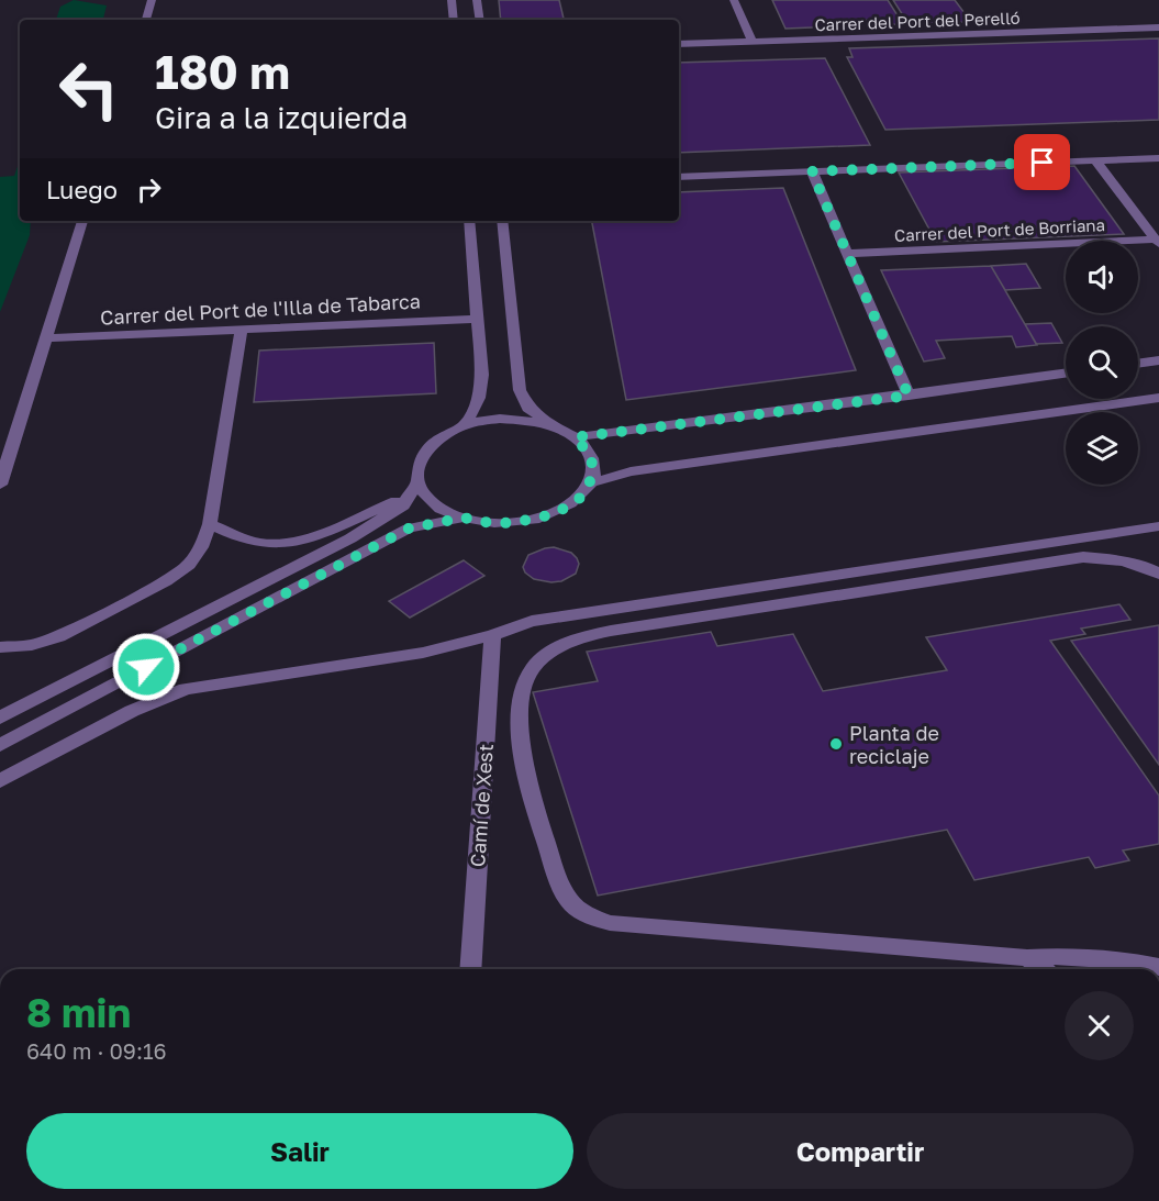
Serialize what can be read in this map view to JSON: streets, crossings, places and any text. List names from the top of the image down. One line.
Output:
{"streets":{"street":["Carrer del Port del Perelló","Carrer del Port de Borriana","Carrer del Port de l'Illa de Tabarca","Camí de Xest"]},"places":["Planta de reciclaje"],"page":{"turn":["180 m","Gira a la izquierda"],"then":"Luego","heading":["8 min","640 m · 09:16"],"buttons":["Salir","Compartir"]}}
